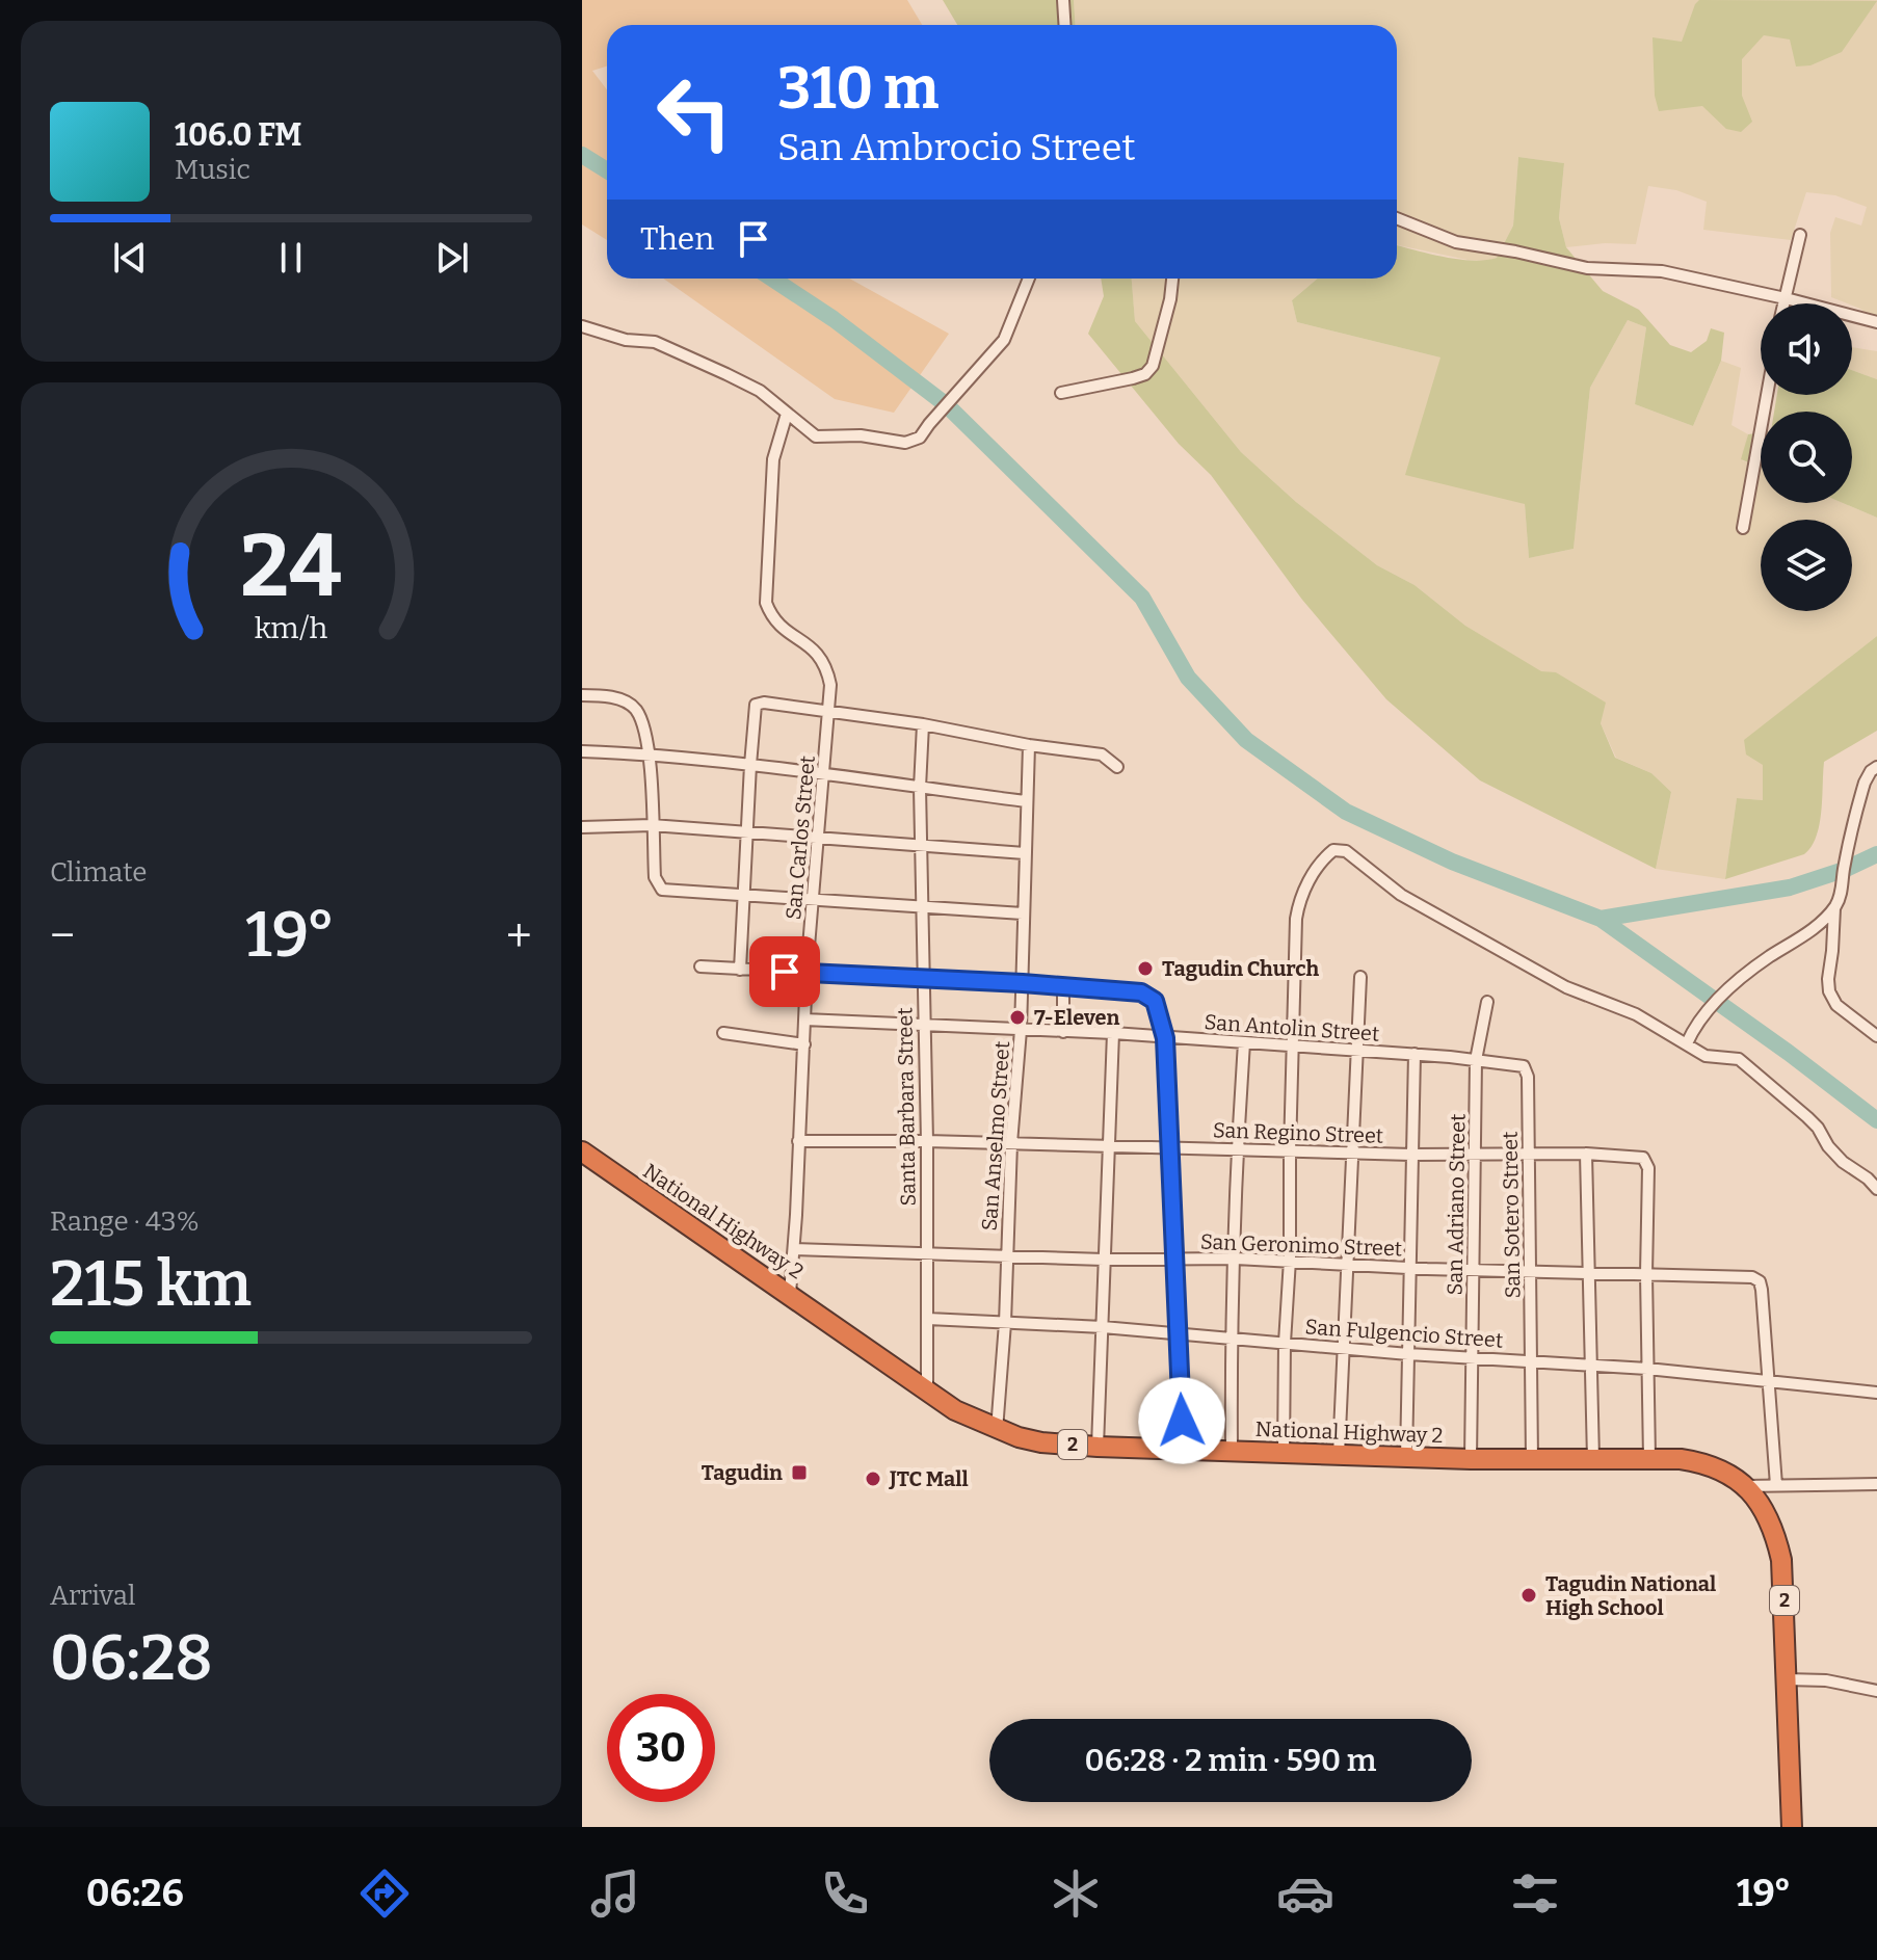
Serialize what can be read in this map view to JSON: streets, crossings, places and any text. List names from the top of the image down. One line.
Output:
{"streets":{"highway":["National Highway 2","2"],"street":["San Carlos Street","San Antolin Street","Santa Barbara Street","San Regino Street","San Anselmo Street","San Adriano Street","San Sotero Street","San Geronimo Street","San Fulgencio Street"]},"crossings":[["San Carlos Street","San Antolin Street"],["San Carlos Street","San Regino Street"],["San Carlos Street","National Highway 2"],["San Carlos Street","San Geronimo Street"],["San Antolin Street","Santa Barbara Street"],["San Antolin Street","San Anselmo Street"],["San Antolin Street","San Adriano Street"],["San Antolin Street","San Sotero Street"],["Santa Barbara Street","San Regino Street"],["Santa Barbara Street","National Highway 2"],["Santa Barbara Street","San Geronimo Street"],["Santa Barbara Street","San Fulgencio Street"],["San Regino Street","San Anselmo Street"],["San Regino Street","San Adriano Street"],["San Regino Street","San Sotero Street"],["San Regino Street","San Geronimo Street"],["San Anselmo Street","National Highway 2"],["San Anselmo Street","San Geronimo Street"],["San Anselmo Street","San Fulgencio Street"],["San Adriano Street","National Highway 2"],["San Adriano Street","San Geronimo Street"],["San Adriano Street","San Fulgencio Street"],["San Sotero Street","National Highway 2"],["San Sotero Street","San Geronimo Street"],["San Sotero Street","San Fulgencio Street"],["San Geronimo Street","San Fulgencio Street"]],"places":{"other":["Tagudin Church","7-Eleven","JTC Mall","Tagudin National High School"],"transit":["Tagudin"]},"page":{"turn":["310 m","San Ambrocio Street"],"song":["106.0 FM","Music"],"then":"Then","tile":["Climate",["Range · 43%","215 km"],["Arrival","06:28"]],"heat":["−","19°","+"],"limit":"30","trip":"06:28 · 2 min · 590 m","tabs":["06:26","19°"],"gauge":["24","km/h"]}}
